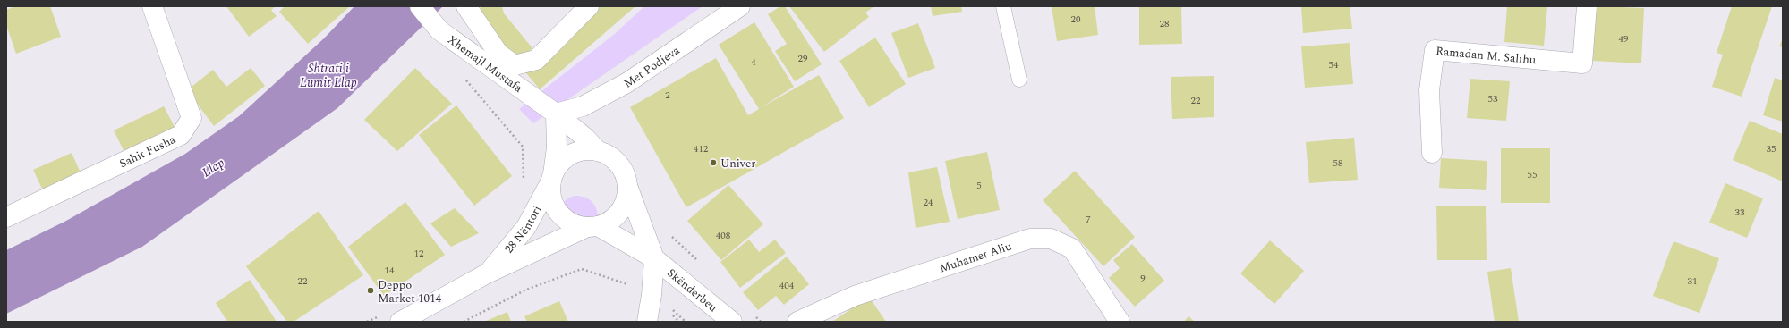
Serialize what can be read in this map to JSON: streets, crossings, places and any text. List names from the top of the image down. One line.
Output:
{"streets":{"main road":["Ramadan M. Salihu","Xhemajl Mustafa","Met Podjeva","Sahit Fusha","28 Nëntori","Muhamet Aliu","Skënderbeu"]},"crossings":[["Xhemajl Mustafa","Met Podjeva"],["Xhemajl Mustafa","28 Nëntori"],["Xhemajl Mustafa","Skënderbeu"],["28 Nëntori","Skënderbeu"]],"water":["Shtrati i Lumit Llap","Llap"],"places":["Univer","Deppo Market 1014"],"house_numbers":["20","28","49","29","4","54","2","53","22","412","35","58","55","5","24","33","7","408","12","14","9","22","31","404"]}
